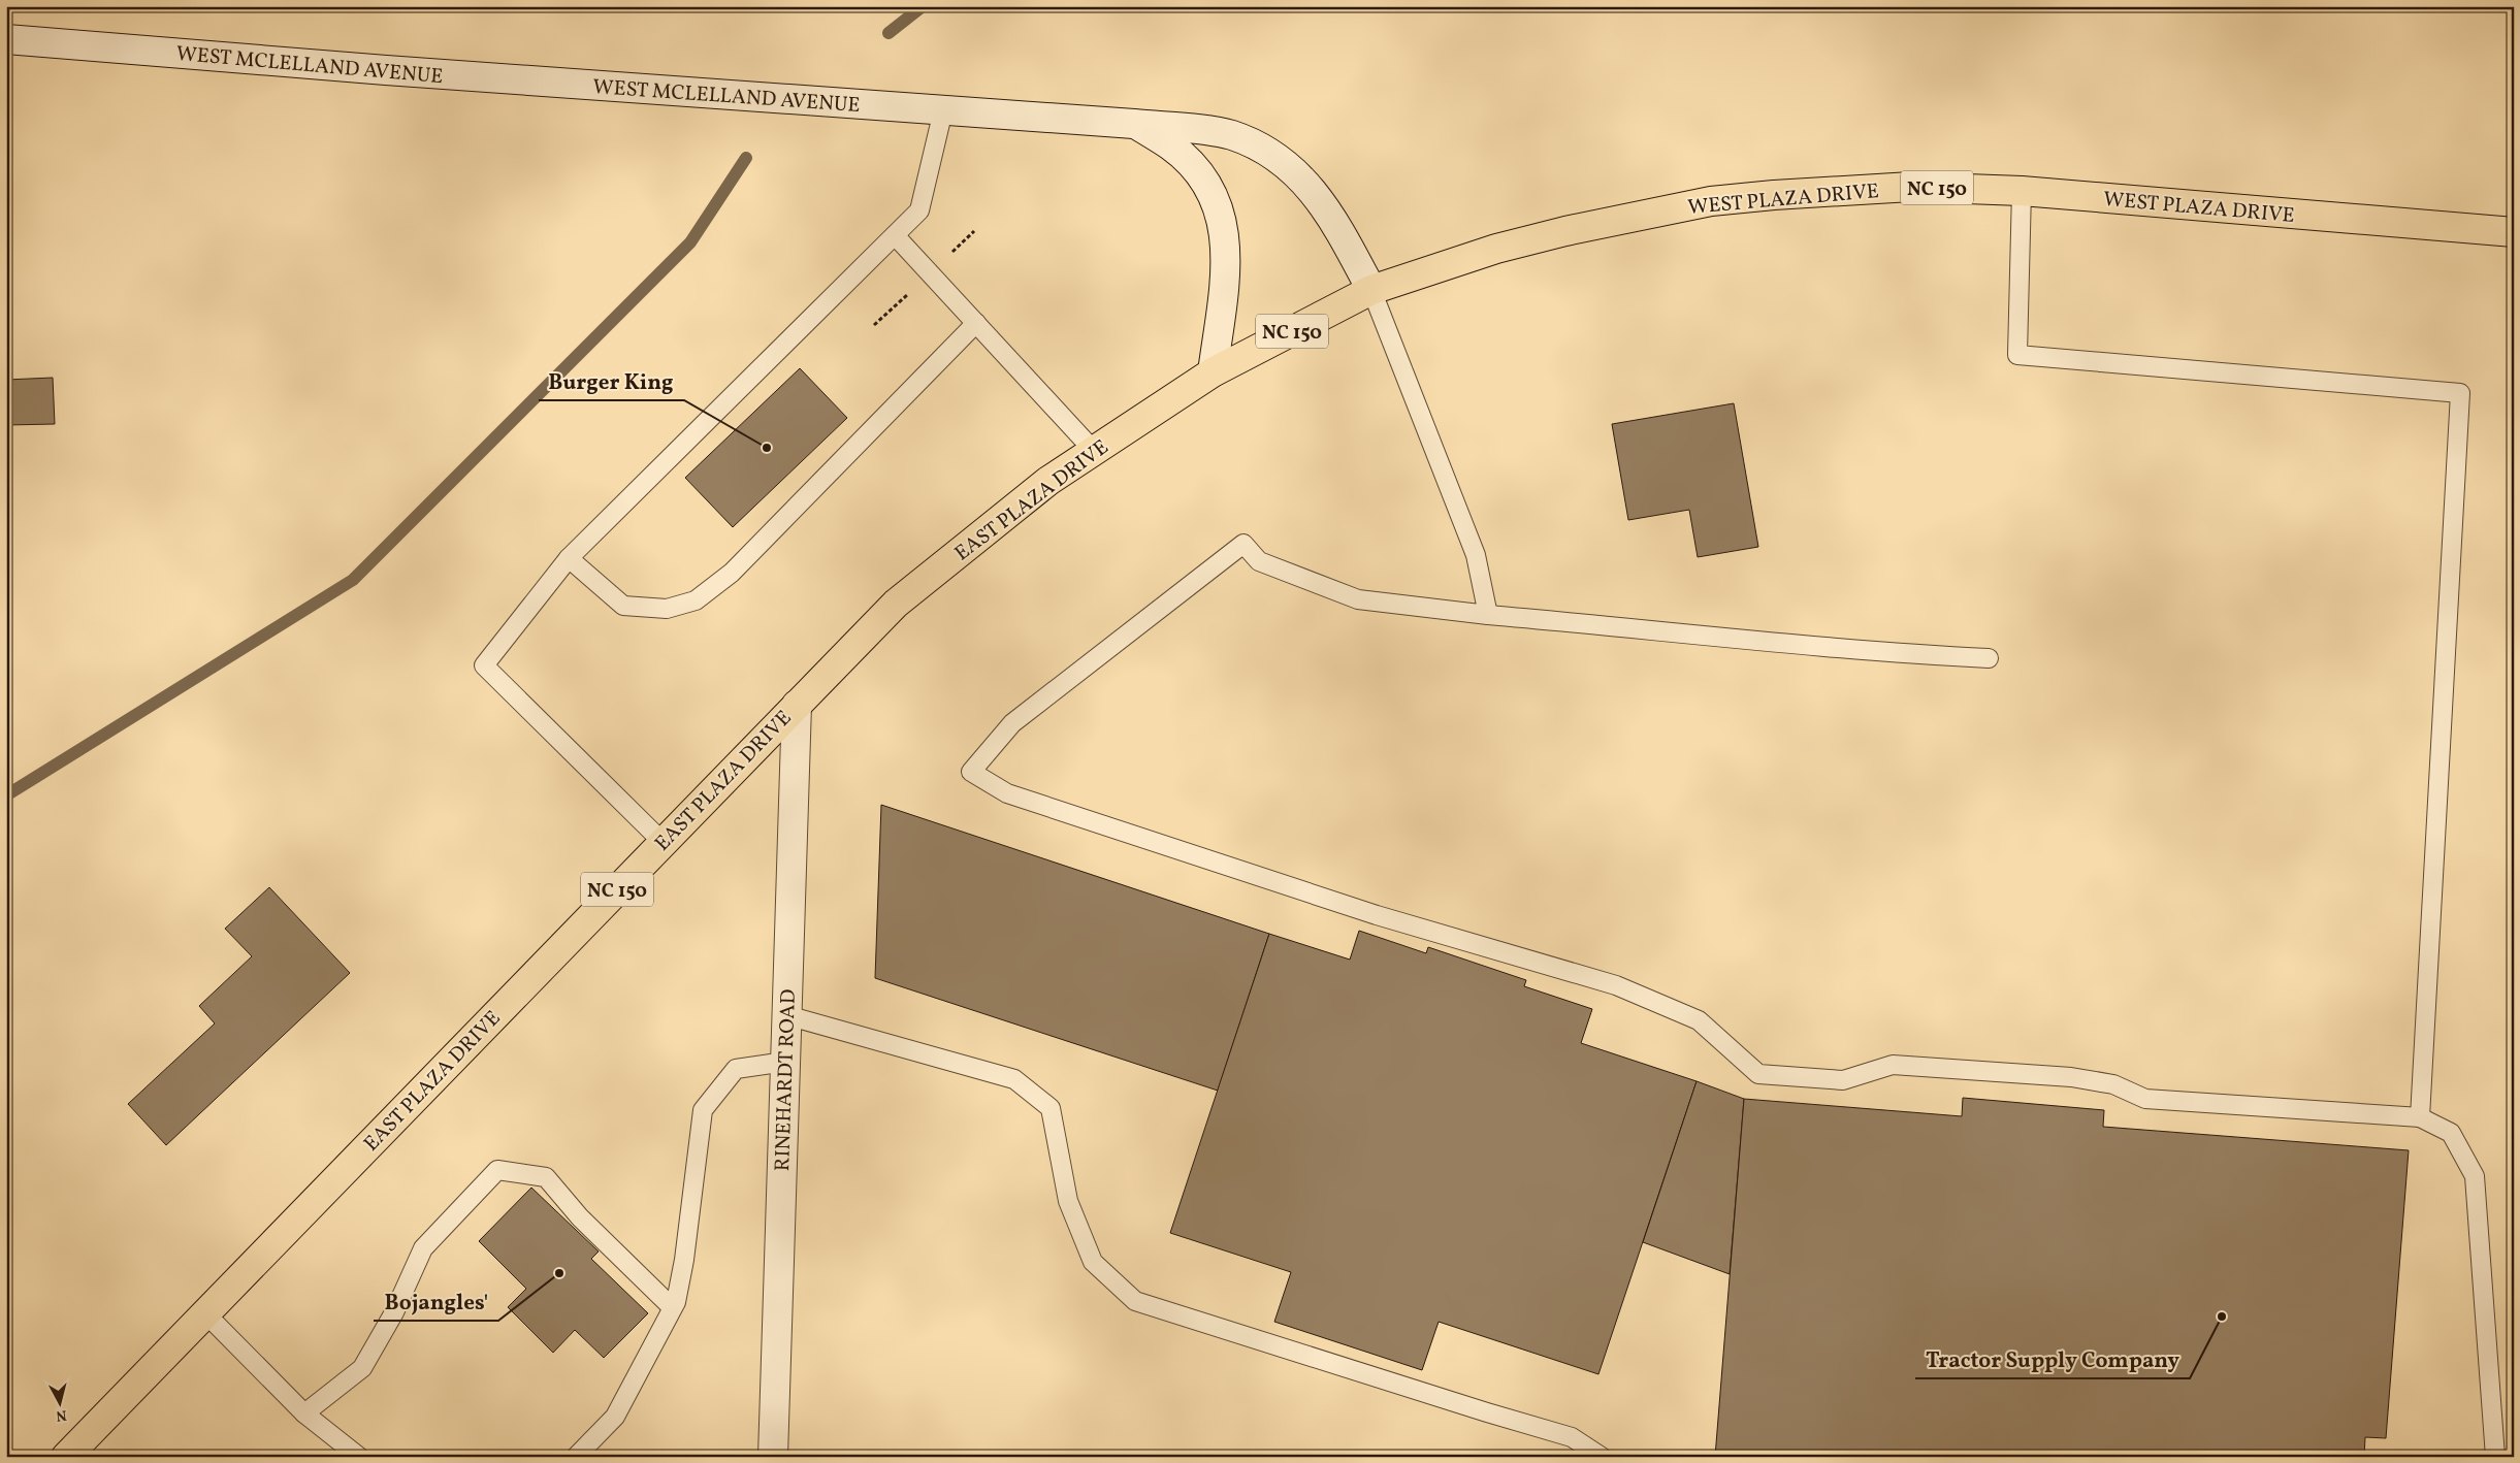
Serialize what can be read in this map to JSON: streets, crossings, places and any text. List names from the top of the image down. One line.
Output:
{"streets":{"main road":["NC 150","WEST PLAZA DRIVE","EAST PLAZA DRIVE"],"street":["WEST MCLELLAND AVENUE","RINEHARDT ROAD"]},"crossings":[["WEST MCLELLAND AVENUE","WEST PLAZA DRIVE"],["WEST MCLELLAND AVENUE","EAST PLAZA DRIVE"],["WEST PLAZA DRIVE","EAST PLAZA DRIVE"],["EAST PLAZA DRIVE","RINEHARDT ROAD"]],"places":["Burger King","Bojangles'","Tractor Supply Company"],"north":"bottom"}
